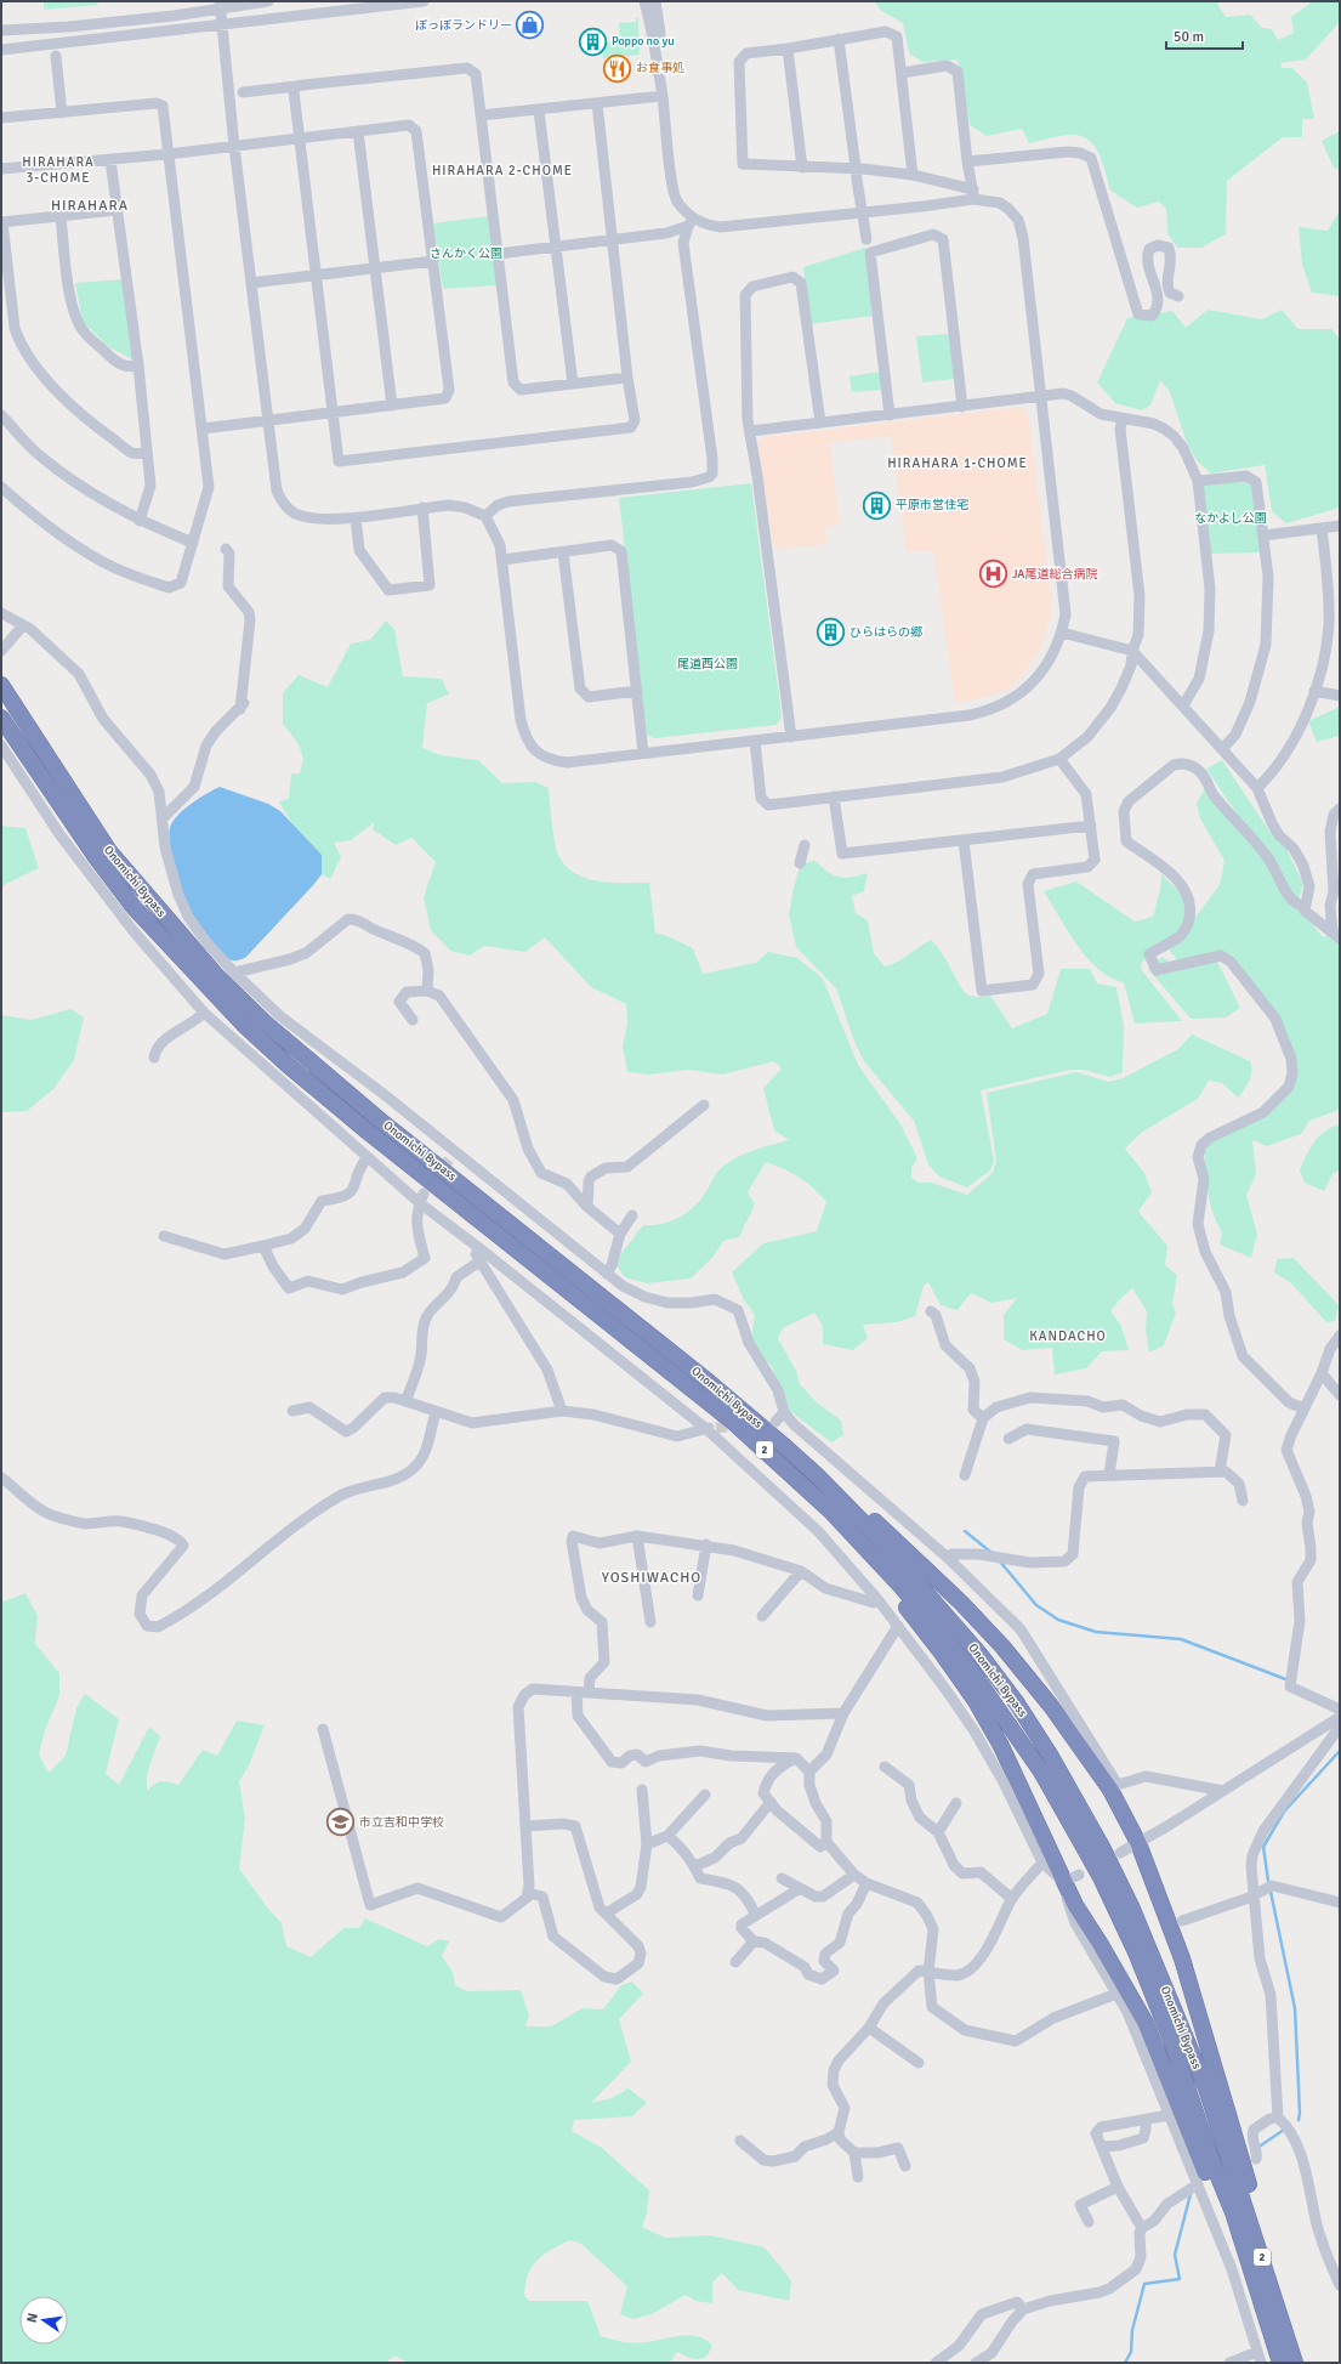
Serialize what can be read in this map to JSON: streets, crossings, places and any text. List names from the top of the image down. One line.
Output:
{"streets":{"highway":["Onomichi Bypass","2"]},"districts":["HIRAHARA 3-CHOME","HIRAHARA 2-CHOME","HIRAHARA","HIRAHARA 1-CHOME","KANDACHO","YOSHIWACHO"],"parks":["さんかく公園","なかよし公園","尾道西公園"],"places":{"shop":["ぽっぽランドリー"],"building":["Poppo no yu","平原市営住宅","ひらはらの郷"],"restaurant":["お食事処"],"hospital":["JA尾道総合病院"],"school or university":["市立吉和中学校"]},"scale_bar":"50 m","north":"left"}
